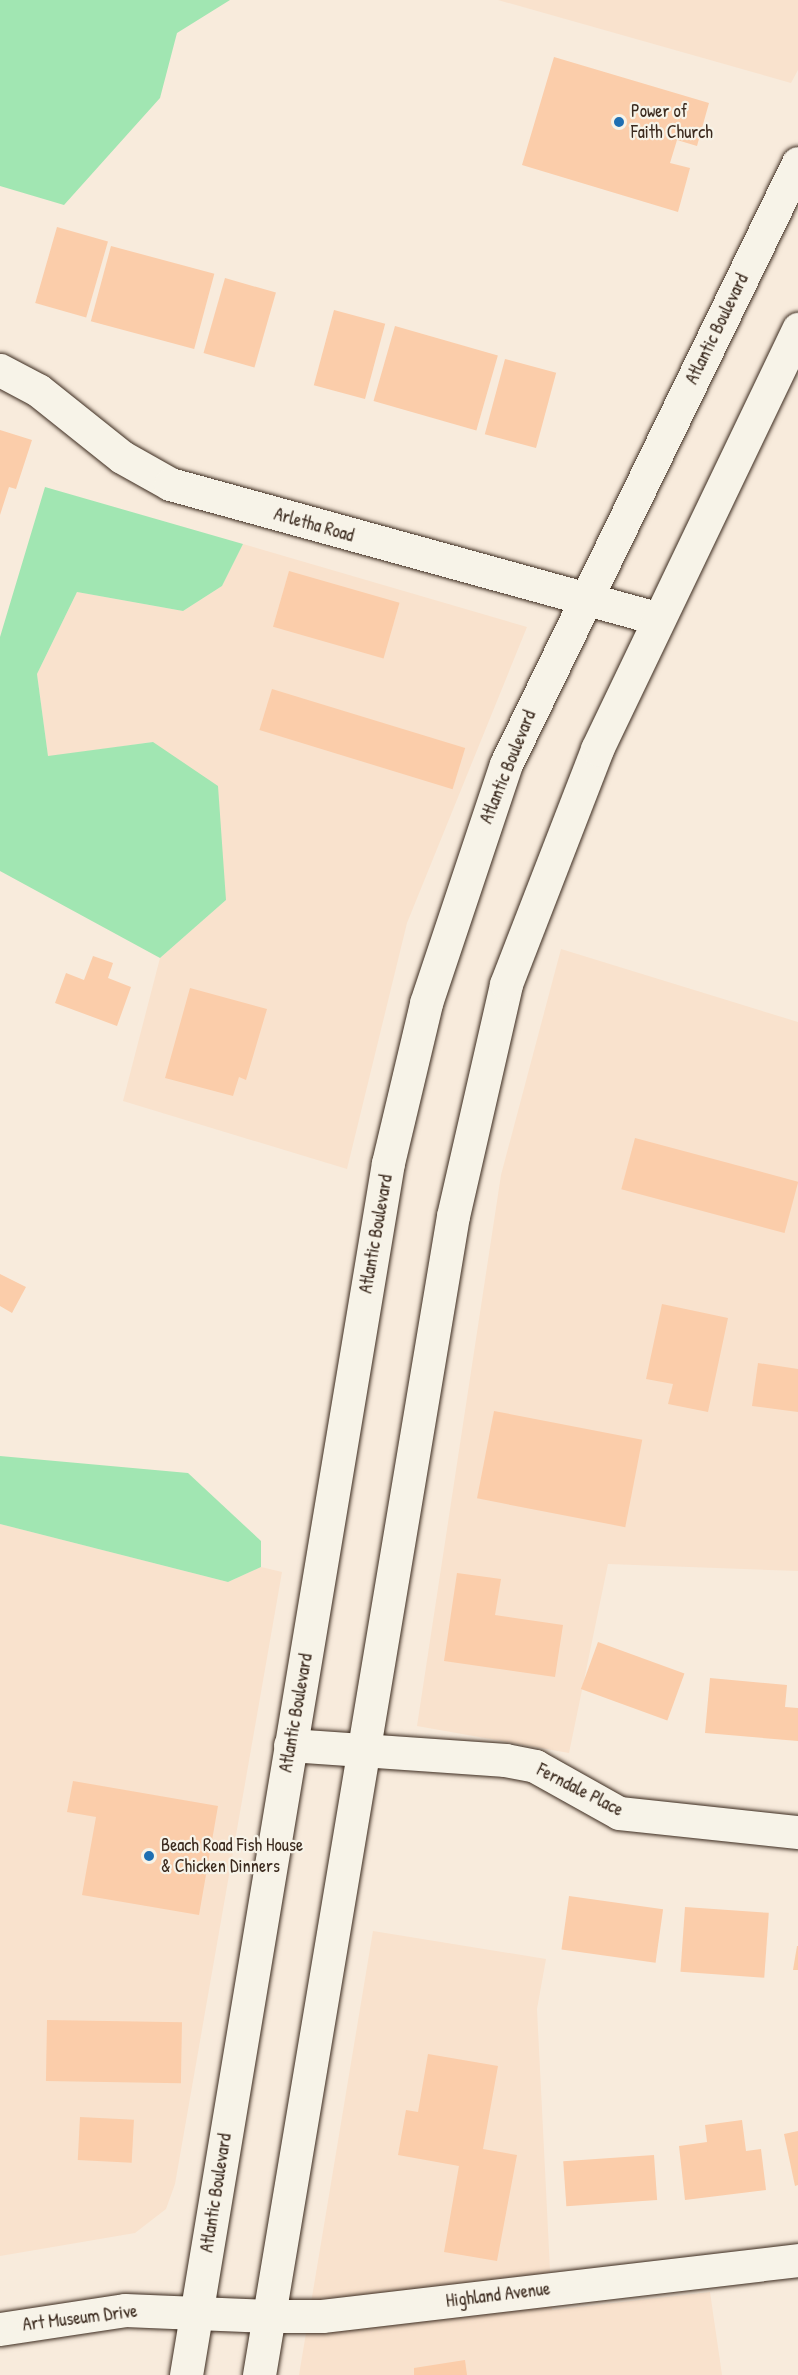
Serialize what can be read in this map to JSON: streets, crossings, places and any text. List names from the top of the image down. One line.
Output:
{"streets":{"main road":["Atlantic Boulevard","Arletha Road","Ferndale Place","Highland Avenue","Art Museum Drive"]},"crossings":[["Atlantic Boulevard","Arletha Road"],["Atlantic Boulevard","Ferndale Place"],["Atlantic Boulevard","Highland Avenue"],["Atlantic Boulevard","Art Museum Drive"],["Highland Avenue","Art Museum Drive"]],"places":["Power of Faith Church","Beach Road Fish House & Chicken Dinners"]}
